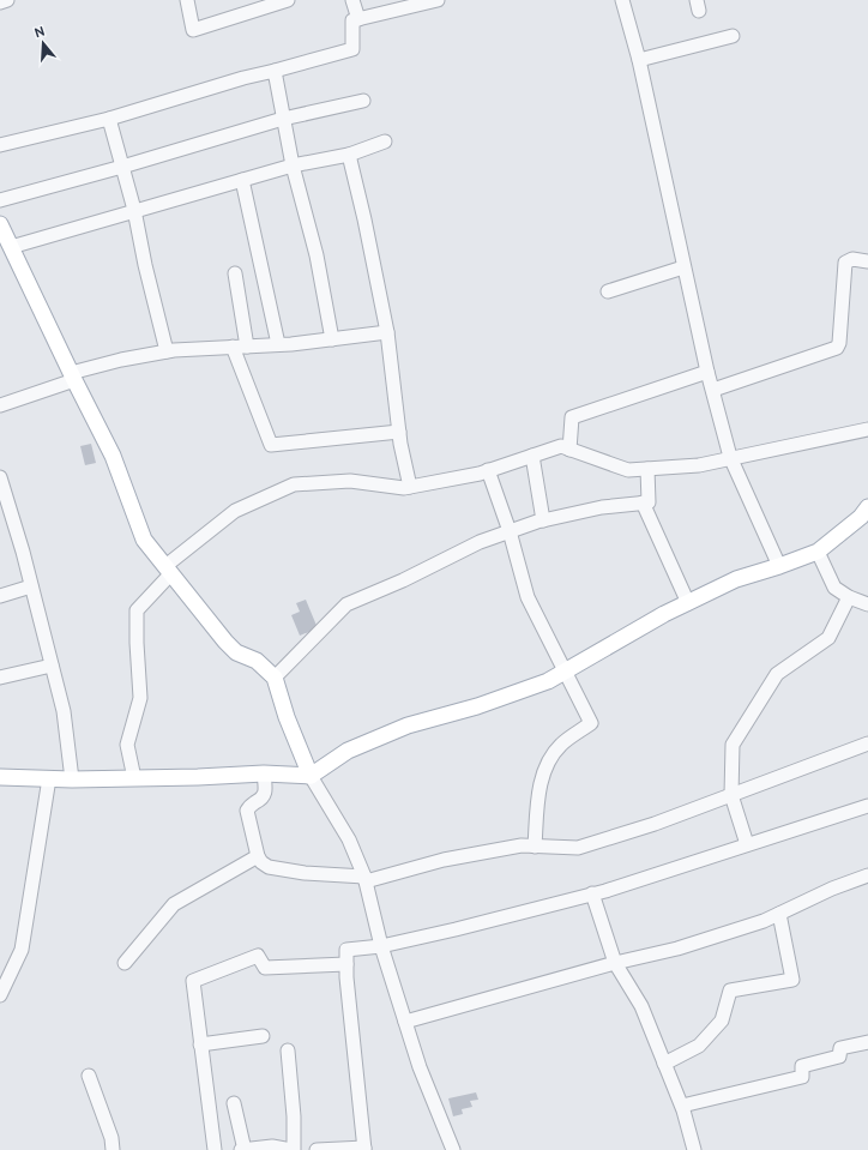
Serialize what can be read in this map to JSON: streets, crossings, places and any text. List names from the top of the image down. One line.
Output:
{"north":"top"}
